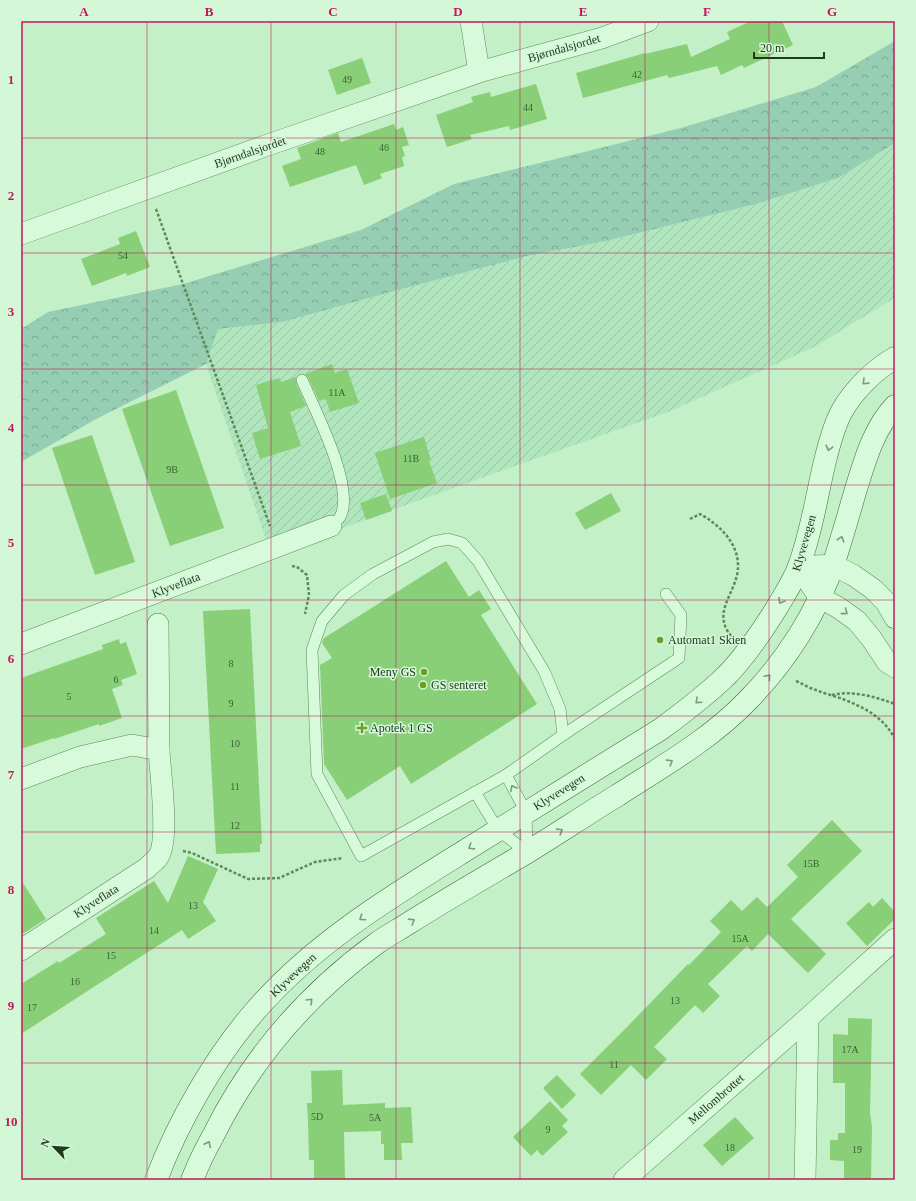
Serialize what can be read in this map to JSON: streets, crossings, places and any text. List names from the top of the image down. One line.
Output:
{"streets":{"main road":["Klyvevegen"],"street":["Bjørndalsjordet","Klyveflata","Mellombrottet"]},"places":{"other":["Automat1 Skien","Meny GS","GS senteret"],"health":["Apotek 1 GS"]},"house_numbers":["42","49","44","46","48","54","11A","11B","9B","8","6","5","9","10","11","12","15B","13","14","15A","15","16","13","17","17A","11","5D","5A","9","18","19"],"scale_bar":"20 m","north":"top left","grid":{"columns":["A","B","C","D","E","F","G"],"rows":["1","2","3","4","5","6","7","8","9","10"]}}
